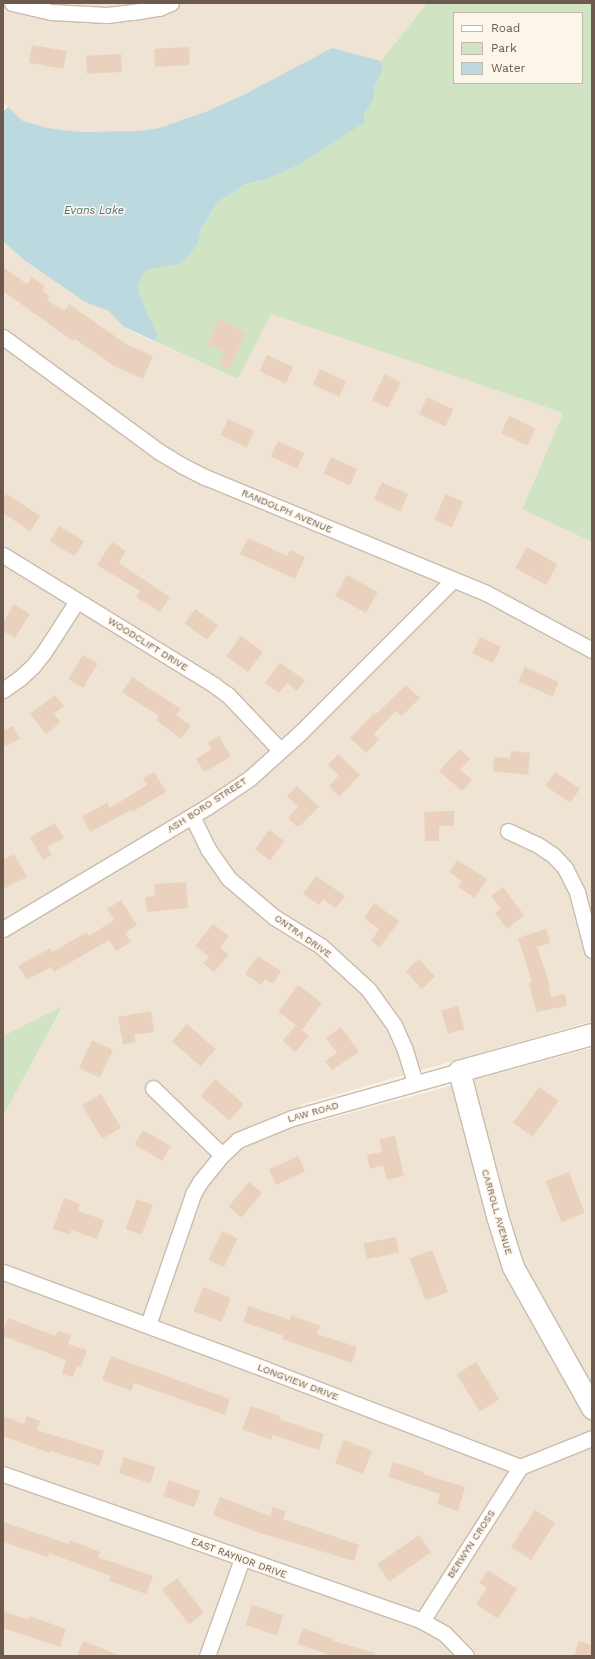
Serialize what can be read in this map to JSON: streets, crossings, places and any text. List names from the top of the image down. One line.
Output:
{"streets":{"street":["RANDOLPH AVENUE","WOODCLIFT DRIVE","ASH BORO STREET","ONTRA DRIVE","LAW ROAD","CARROLL AVENUE","LONGVIEW DRIVE","BERWYN CROSS","EAST RAYNOR DRIVE"]},"crossings":[["RANDOLPH AVENUE","ASH BORO STREET"],["WOODCLIFT DRIVE","ASH BORO STREET"],["ASH BORO STREET","ONTRA DRIVE"],["ONTRA DRIVE","LAW ROAD"],["LAW ROAD","CARROLL AVENUE"],["LAW ROAD","LONGVIEW DRIVE"],["LONGVIEW DRIVE","BERWYN CROSS"],["BERWYN CROSS","EAST RAYNOR DRIVE"]],"water":["Evans Lake"],"legend":["Road","Park","Water"]}
